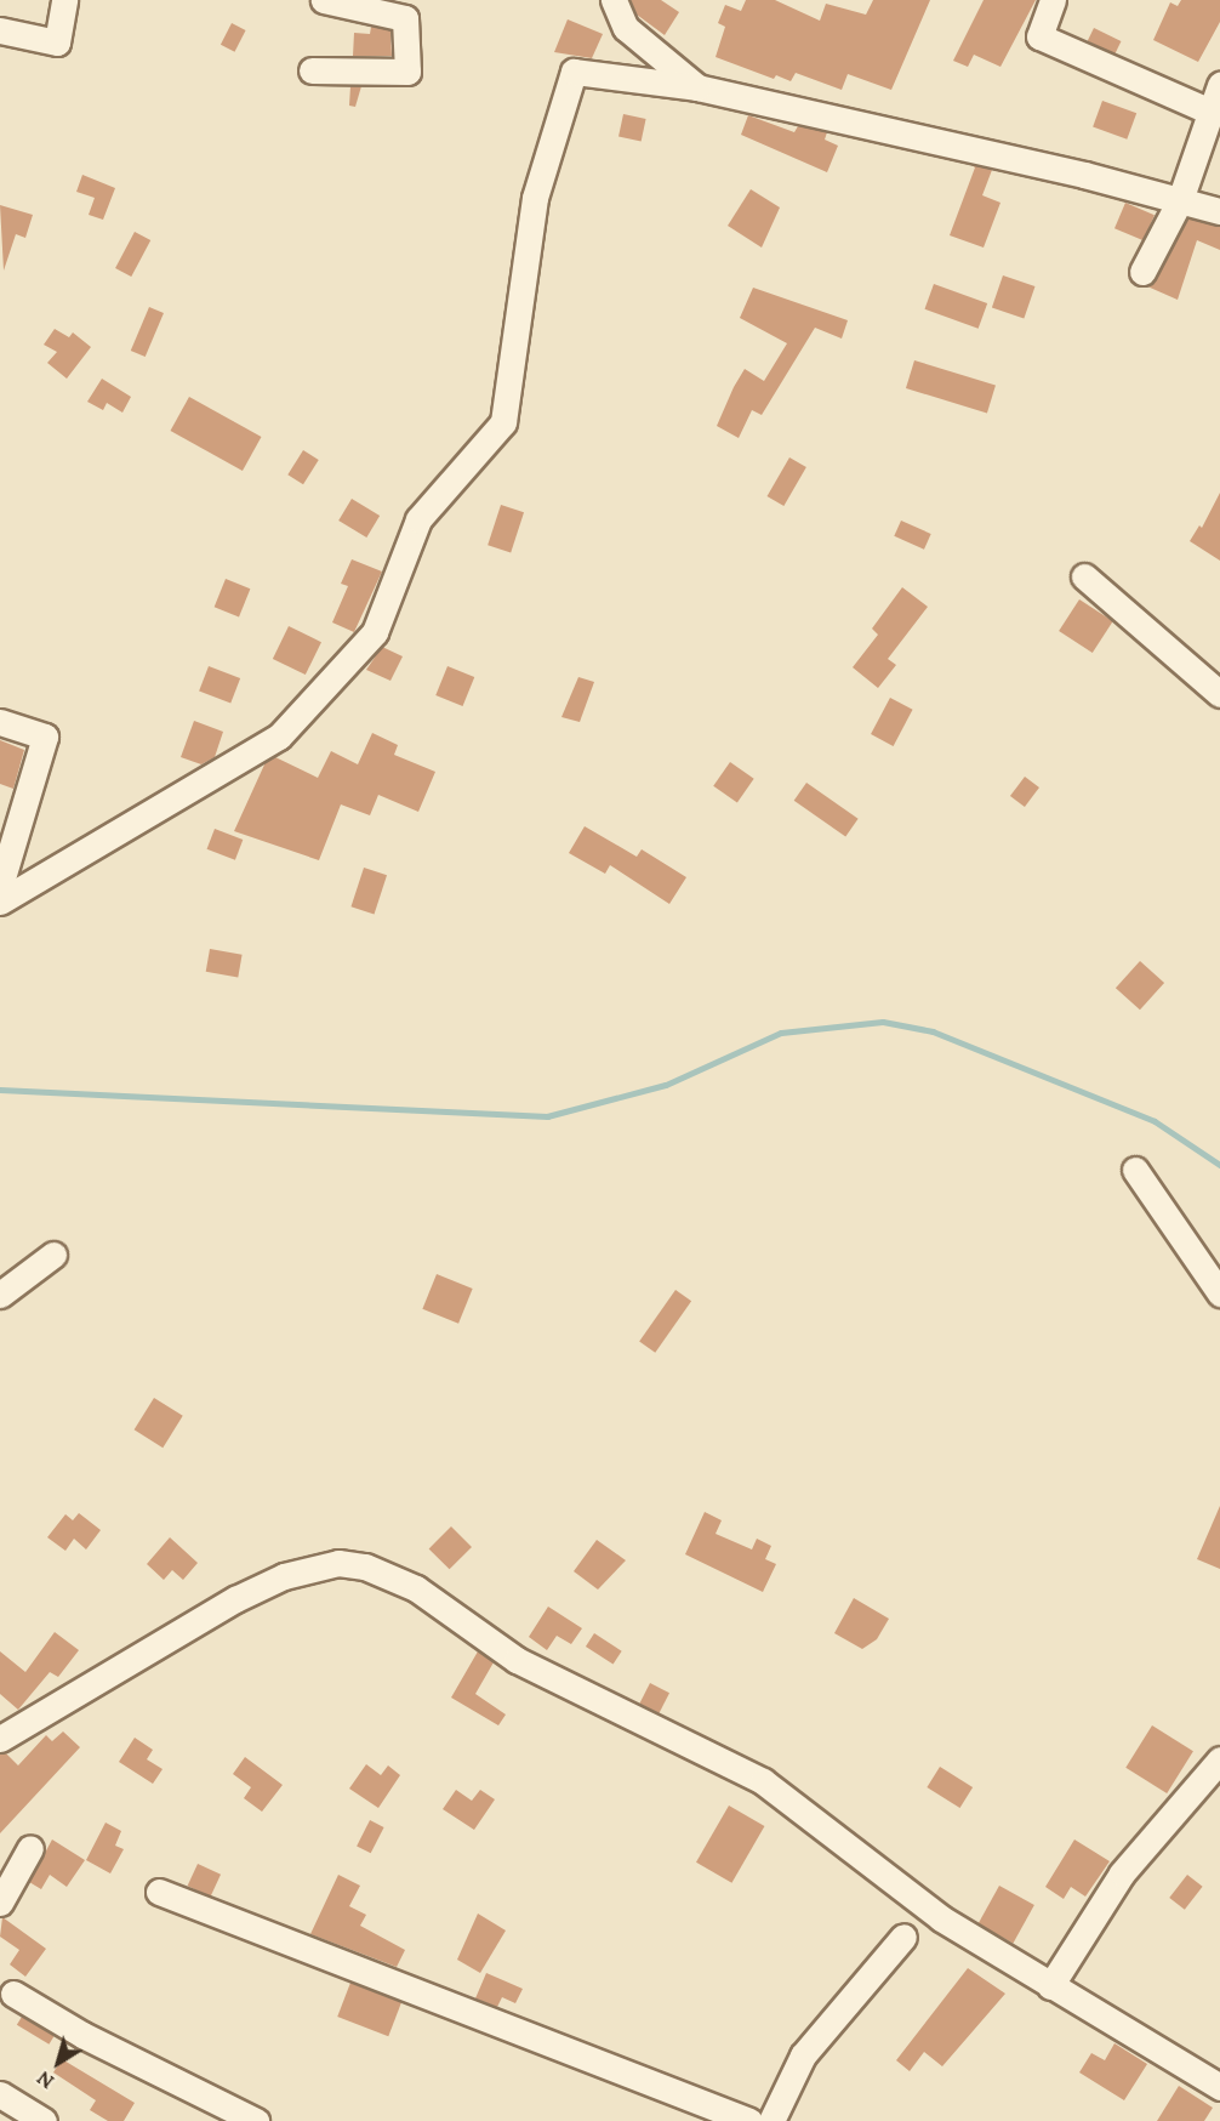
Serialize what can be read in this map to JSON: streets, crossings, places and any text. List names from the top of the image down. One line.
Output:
{"north":"bottom left"}
